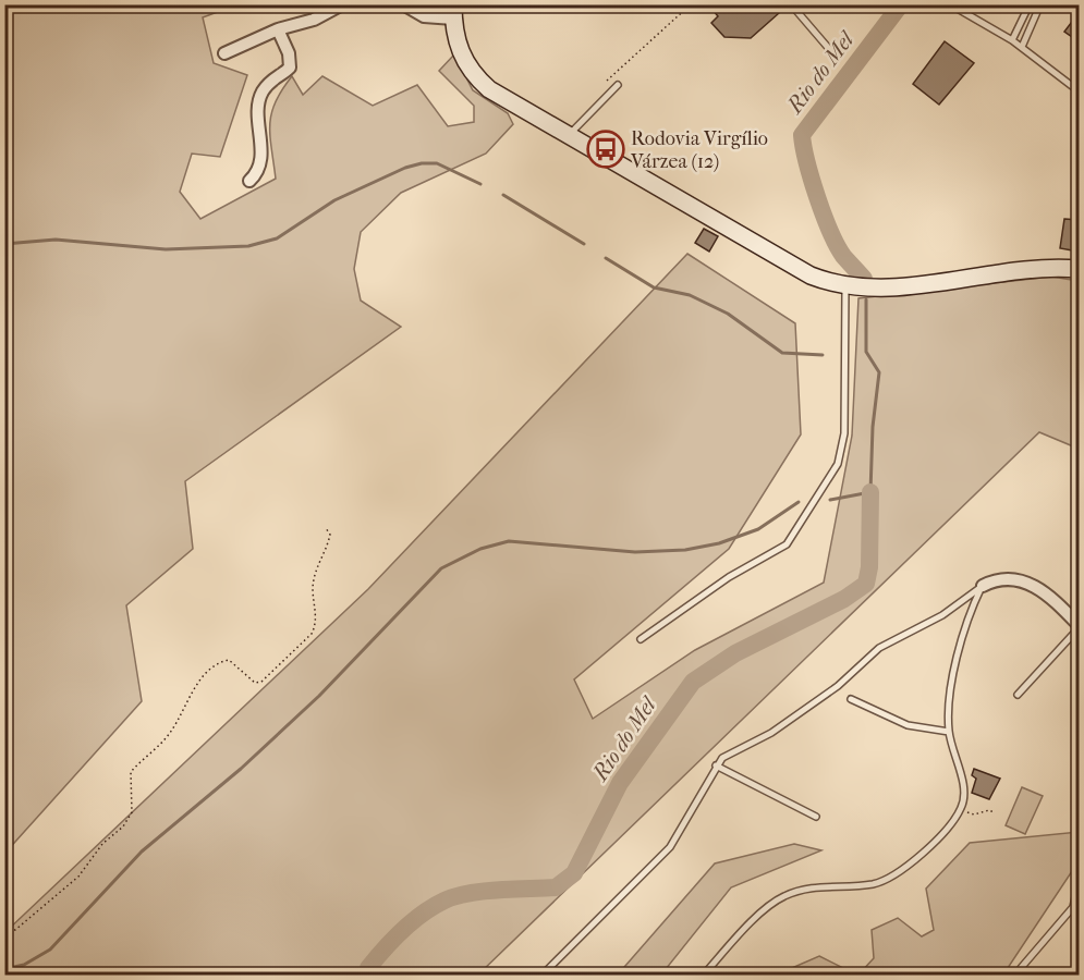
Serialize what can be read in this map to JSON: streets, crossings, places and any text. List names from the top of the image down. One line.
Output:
{"water":["Rio do Mel"],"places":{"bus stop":["Rodovia Virgílio Várzea (12)"]}}
